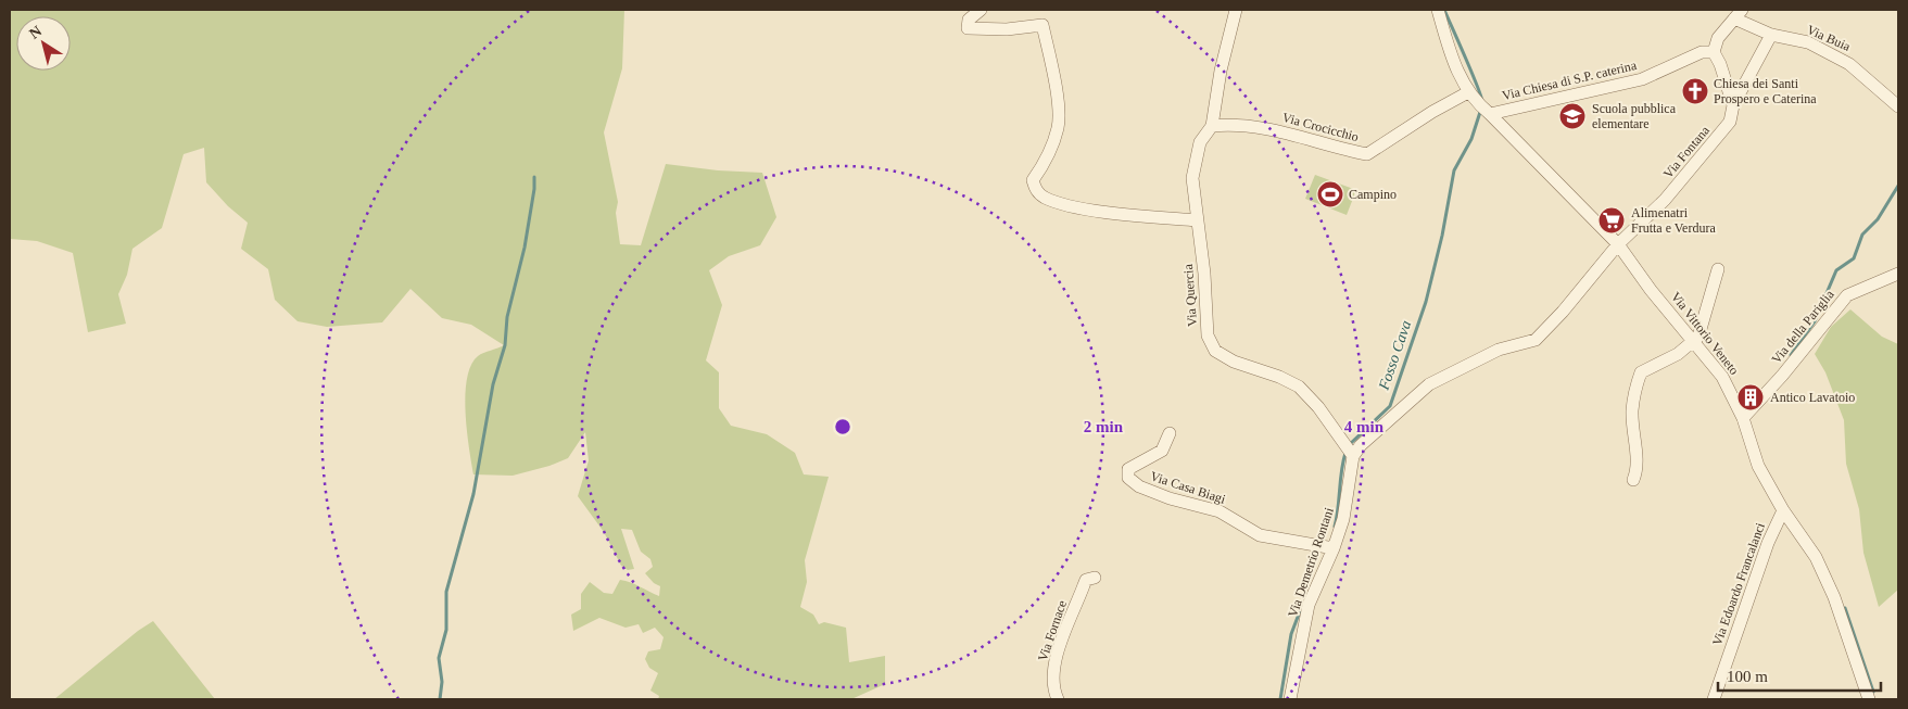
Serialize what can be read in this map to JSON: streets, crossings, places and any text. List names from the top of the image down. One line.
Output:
{"streets":{"street":["Via Buia","Via Chiesa di S.P. caterina","Via Crocicchio","Via Fontana","Via Quercia","Via della Pariglia","Via Vittorio Veneto","Via Casa Biagi","Via Demetrio Rontani","Via Edoardo Francalanci","Via Fornace"]},"crossings":[["Via Buia","Via Fontana"],["Via Chiesa di S.P. caterina","Via Vittorio Veneto"],["Via Crocicchio","Via Quercia"],["Via Crocicchio","Via Vittorio Veneto"],["Via Fontana","Via Vittorio Veneto"],["Via Quercia","Via Demetrio Rontani"],["Via della Pariglia","Via Vittorio Veneto"],["Via Vittorio Veneto","Via Edoardo Francalanci"],["Via Casa Biagi","Via Demetrio Rontani"]],"water":["Fosso Cava"],"places":{"church":["Chiesa dei Santi Prospero e Caterina"],"school or university":["Scuola pubblica elementare"],"sports":["Campino"],"supermarket":["Alimenatri Frutta e Verdura"],"building":["Antico Lavatoio"]},"scale_bar":"100 m","north":"top left","rings":["2 min","4 min"]}
